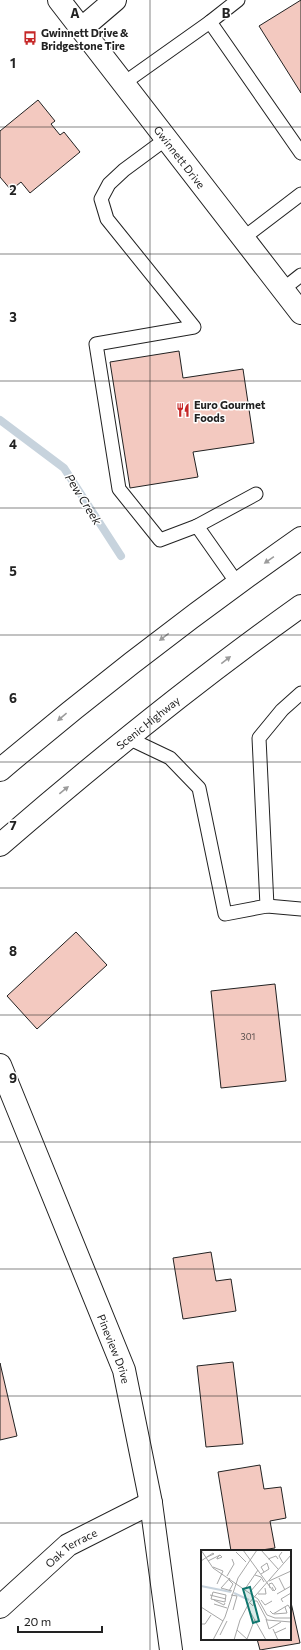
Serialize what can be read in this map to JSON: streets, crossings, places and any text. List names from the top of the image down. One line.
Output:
{"streets":{"main road":["Gwinnett Drive","Scenic Highway","Pineview Drive","Oak Terrace"]},"crossings":[["Pineview Drive","Oak Terrace"]],"water":["Pew Creek"],"places":{"bus stop":["Gwinnett Drive & Bridgestone Tire"],"restaurant":["Euro Gourmet Foods"]},"house_numbers":["301"],"scale_bar":"20 m","grid":{"columns":["A","B"],"rows":["1","2","3","4","5","6","7","8","9"]}}
